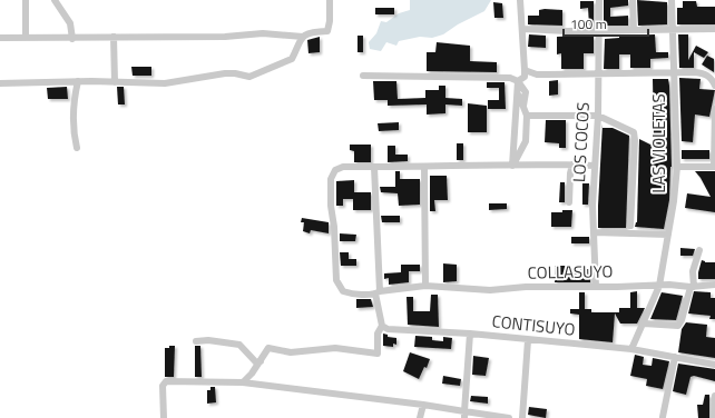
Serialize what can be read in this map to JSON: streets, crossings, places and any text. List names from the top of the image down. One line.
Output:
{"streets":{"street":["LOS COCOS","LAS VIOLETAS","COLLASUYO","CONTISUYO"]},"crossings":[["LOS COCOS","COLLASUYO"],["LAS VIOLETAS","COLLASUYO"],["LAS VIOLETAS","CONTISUYO"]],"scale_bar":"100 m"}
